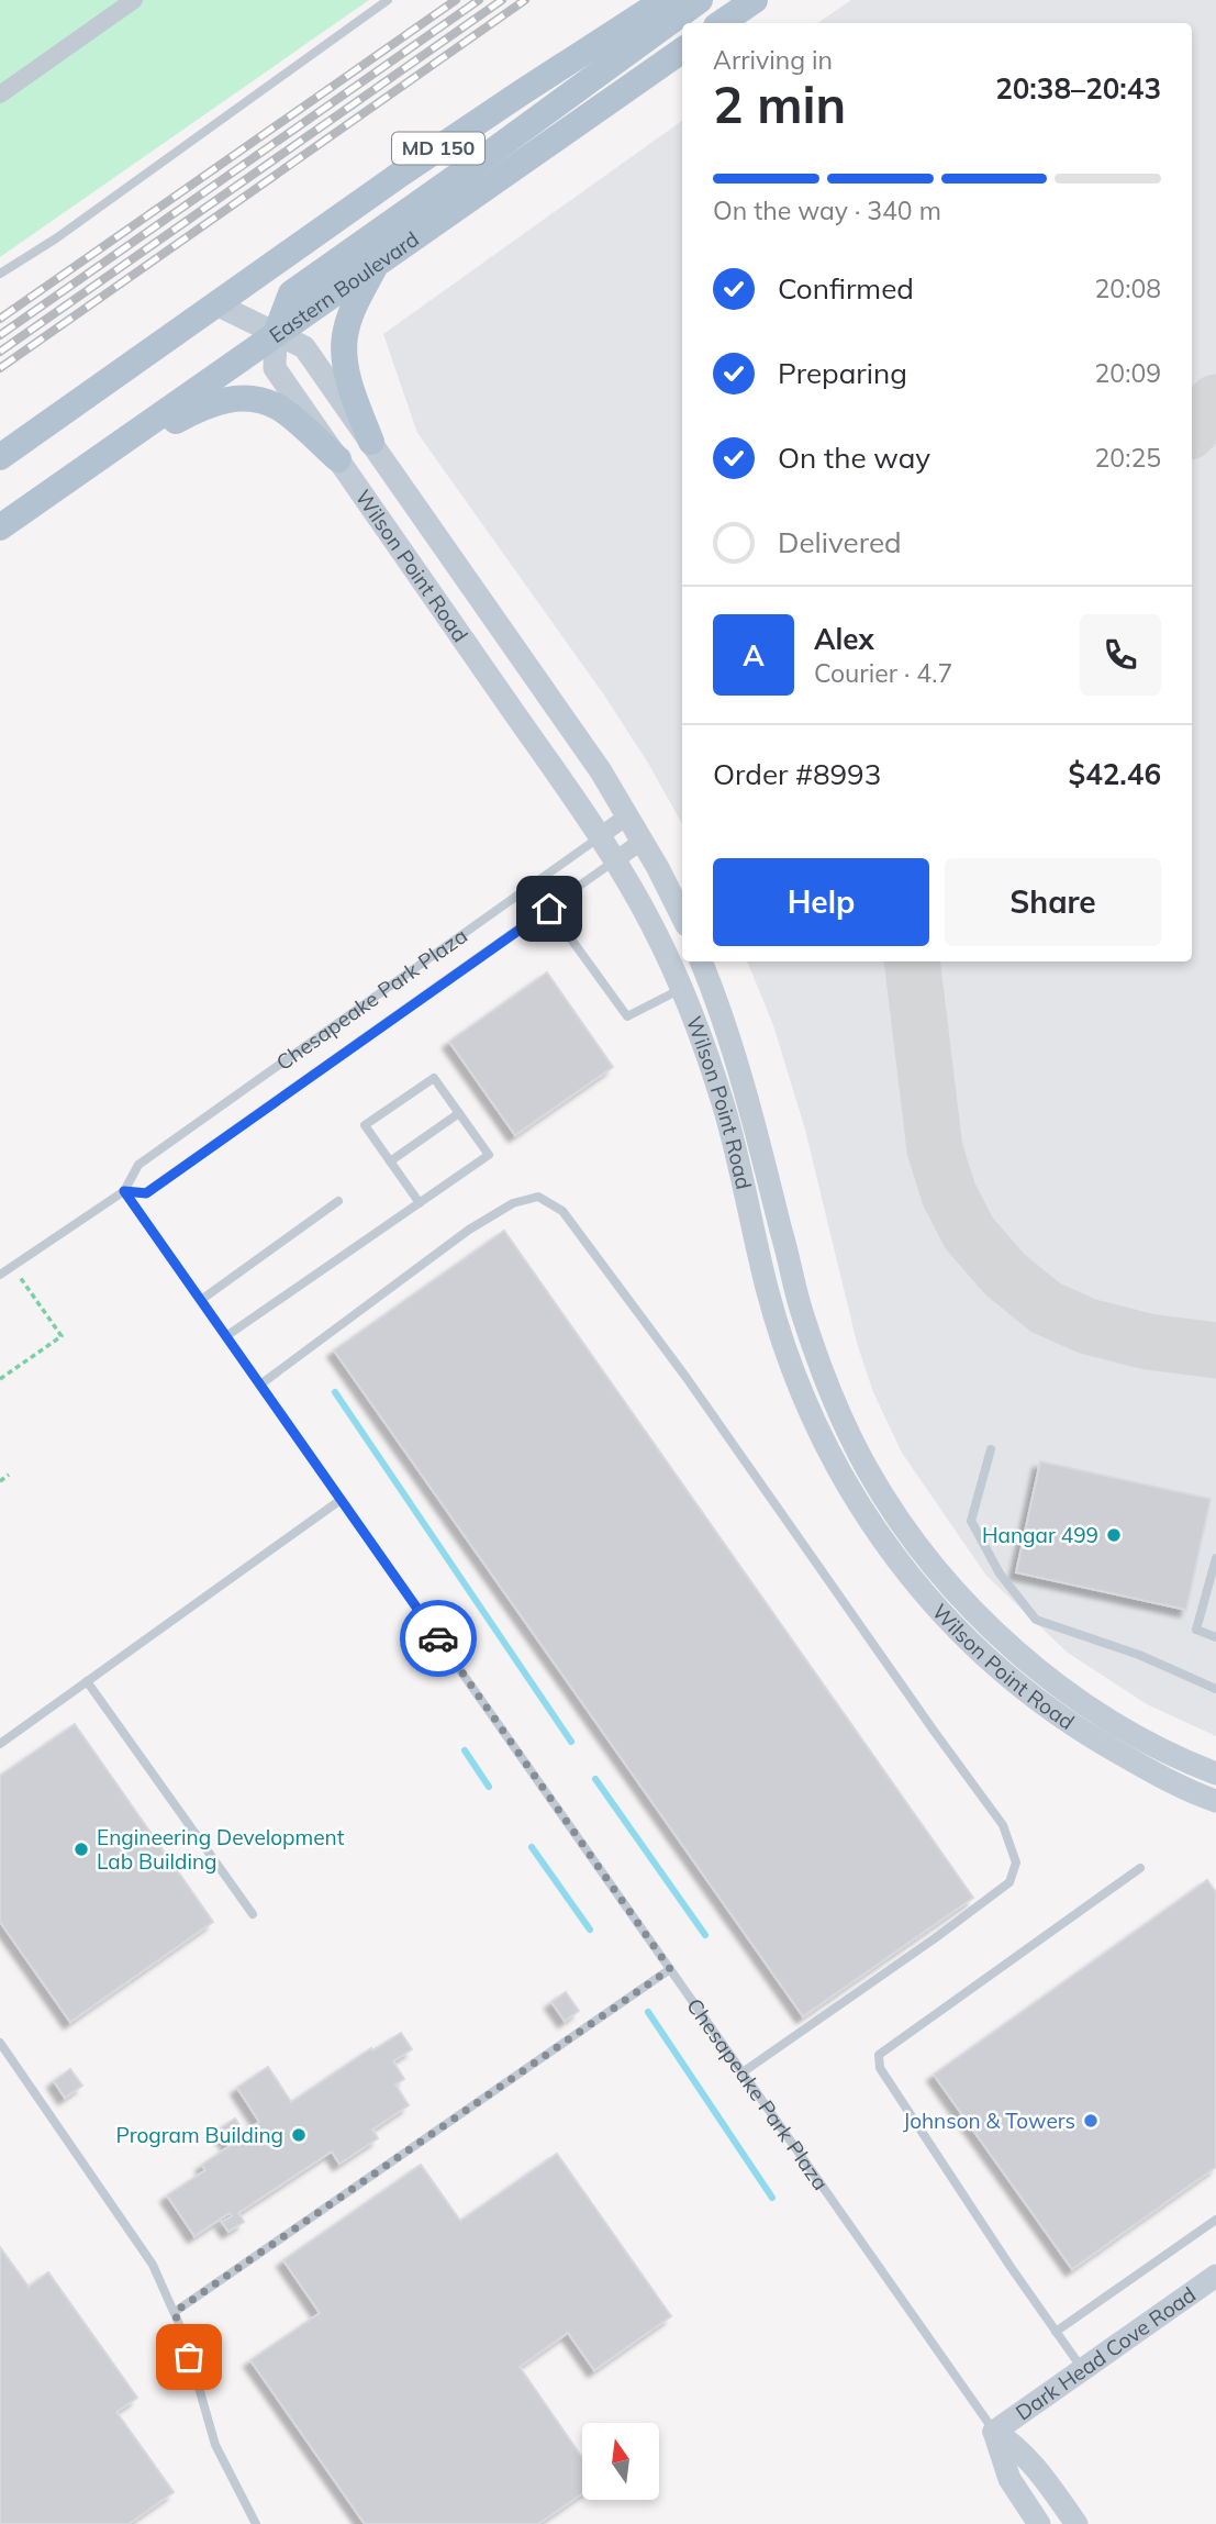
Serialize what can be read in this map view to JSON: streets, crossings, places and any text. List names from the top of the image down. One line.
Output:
{"streets":{"main road":["MD 150","Eastern Boulevard"],"street":["Wilson Point Road","Chesapeake Park Plaza","Dark Head Cove Road"]},"crossings":[["MD 150","Wilson Point Road"],["Eastern Boulevard","Wilson Point Road"],["Wilson Point Road","Chesapeake Park Plaza"],["Chesapeake Park Plaza","Dark Head Cove Road"]],"places":["Hangar 499","Engineering Development Lab Building","Johnson & Towers","Program Building"],"north":"top","page":{"heading":["2 min","Arriving in","20:38–20:43"],"panel":["Alex","Courier · 4.7","Order #8993","$42.46"],"bar":"On the way · 340 m","list":[["Confirmed","20:08"],["Preparing","20:09"],["On the way","20:25"],"Delivered"],"round":"A","buttons":["Help","Share"]}}
